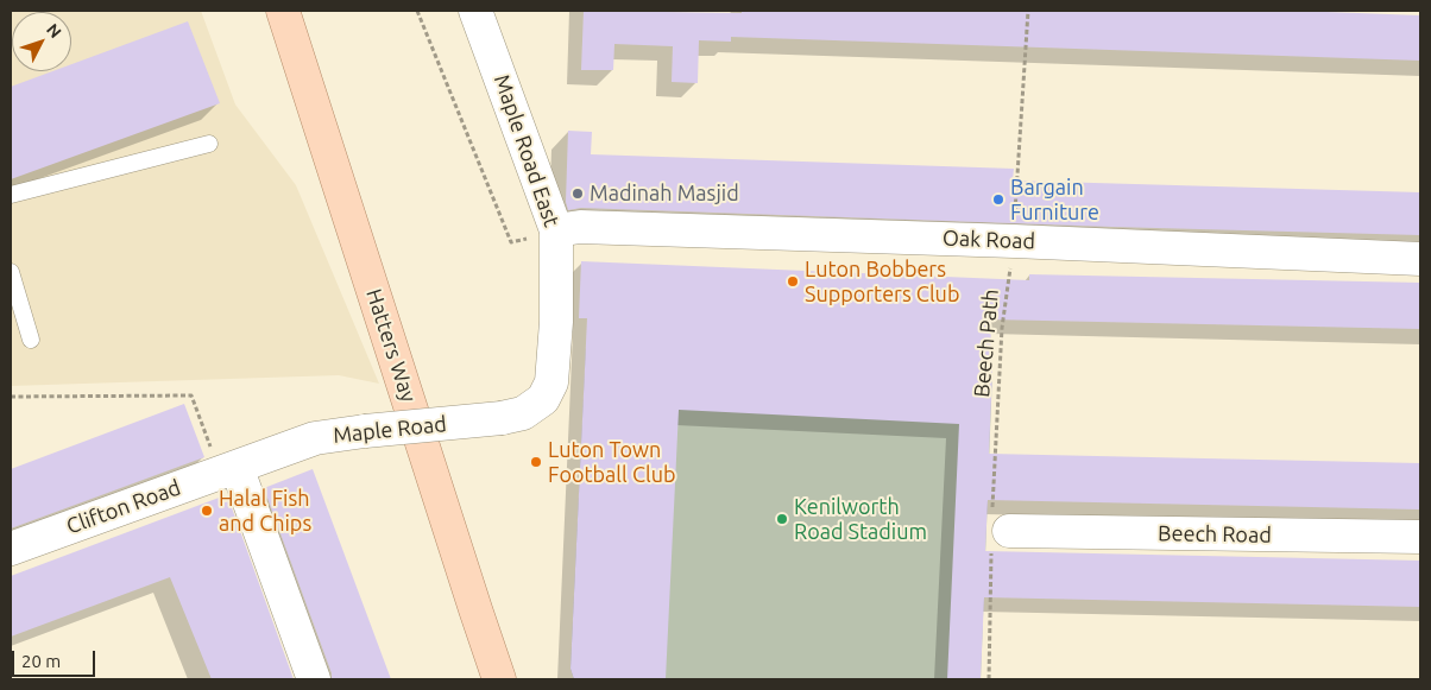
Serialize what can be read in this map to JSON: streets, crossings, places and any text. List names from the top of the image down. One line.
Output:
{"streets":{"main road":["Hatters Way"],"street":["Maple Road East","Oak Road","Maple Road","Clifton Road","Beech Road"],"path":["Beech Path"]},"crossings":[["Maple Road East","Oak Road"],["Maple Road East","Maple Road"],["Oak Road","Beech Path"],["Beech Path","Beech Road"],["Maple Road","Clifton Road"]],"places":["Madinah Masjid","Bargain Furniture","Luton Bobbers Supporters Club","Luton Town Football Club","Halal Fish and Chips","Kenilworth Road Stadium"],"scale_bar":"20 m","north":"top right"}
